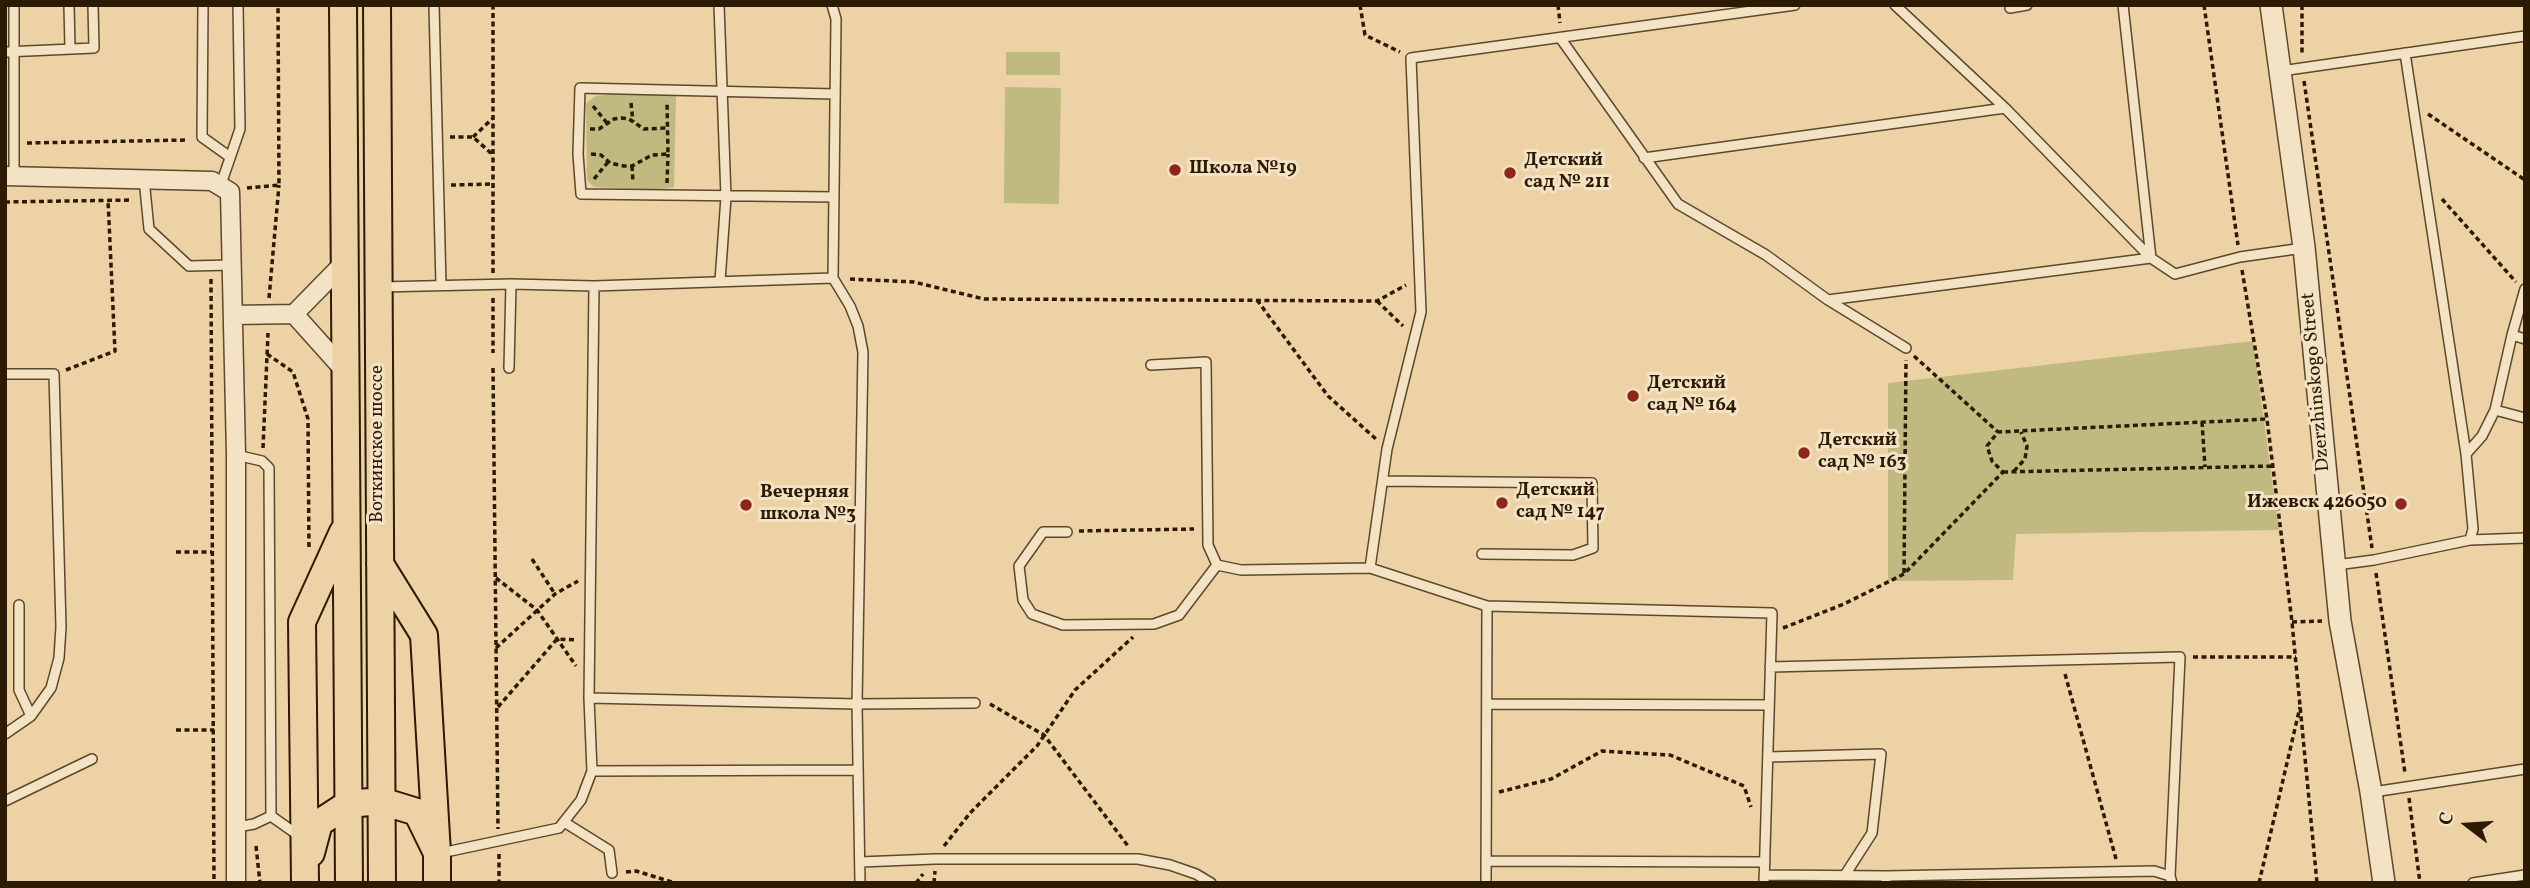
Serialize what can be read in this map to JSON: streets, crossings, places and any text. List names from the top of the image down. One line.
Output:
{"streets":{"main road":["Воткинское шоссе"],"street":["Dzerzhinskogo Street"]},"places":["Школа №19","Детский сад № 211","Детский сад № 164","Детский сад № 163","Детский сад № 147","Ижевск 426050","Вечерняя школа №3"],"north":"left"}
